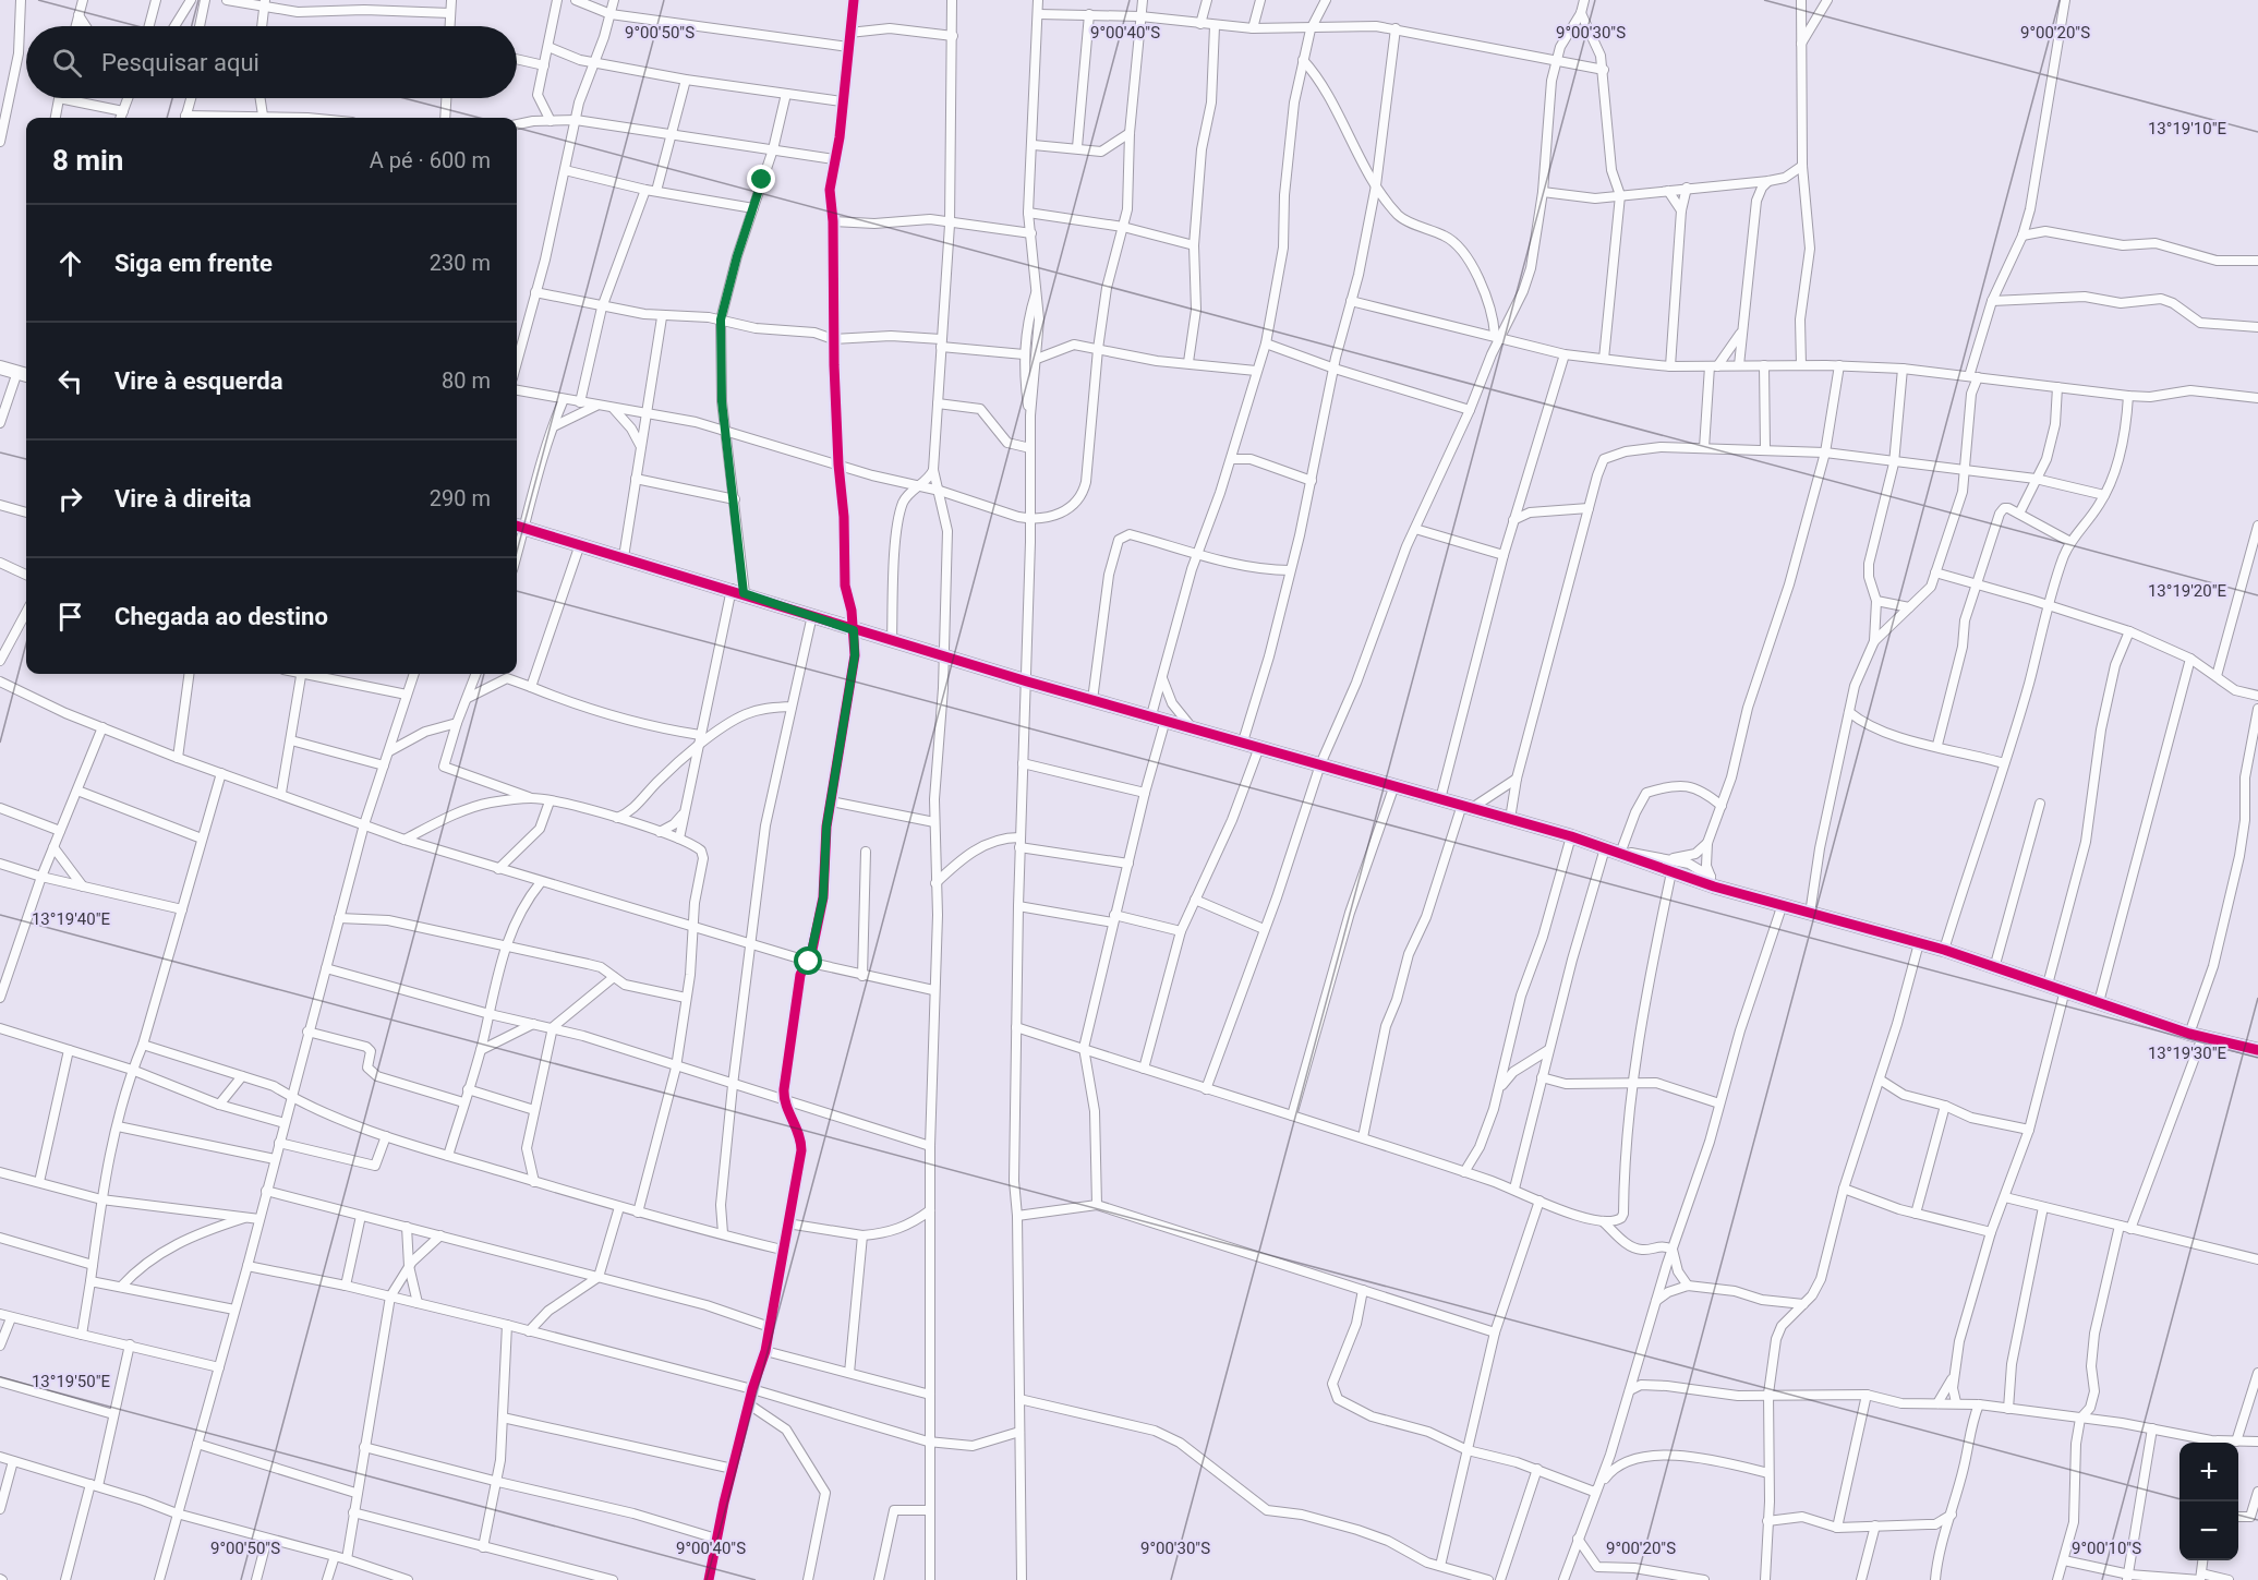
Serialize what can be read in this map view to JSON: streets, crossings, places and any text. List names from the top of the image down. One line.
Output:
{"page":{"search":"Pesquisar aqui","heading":["8 min","A pé · 600 m"],"list":[["Siga em frente","230 m"],["Vire à esquerda","80 m"],["Vire à direita","290 m"],"Chegada ao destino"],"map_buttons":["+","−"]},"coordinates":["9°00'50\"S","9°00'40\"S","9°00'30\"S","9°00'20\"S","13°19'10\"E","13°19'20\"E","13°19'40\"E","13°19'30\"E","13°19'50\"E","9°00'10\"S"]}
